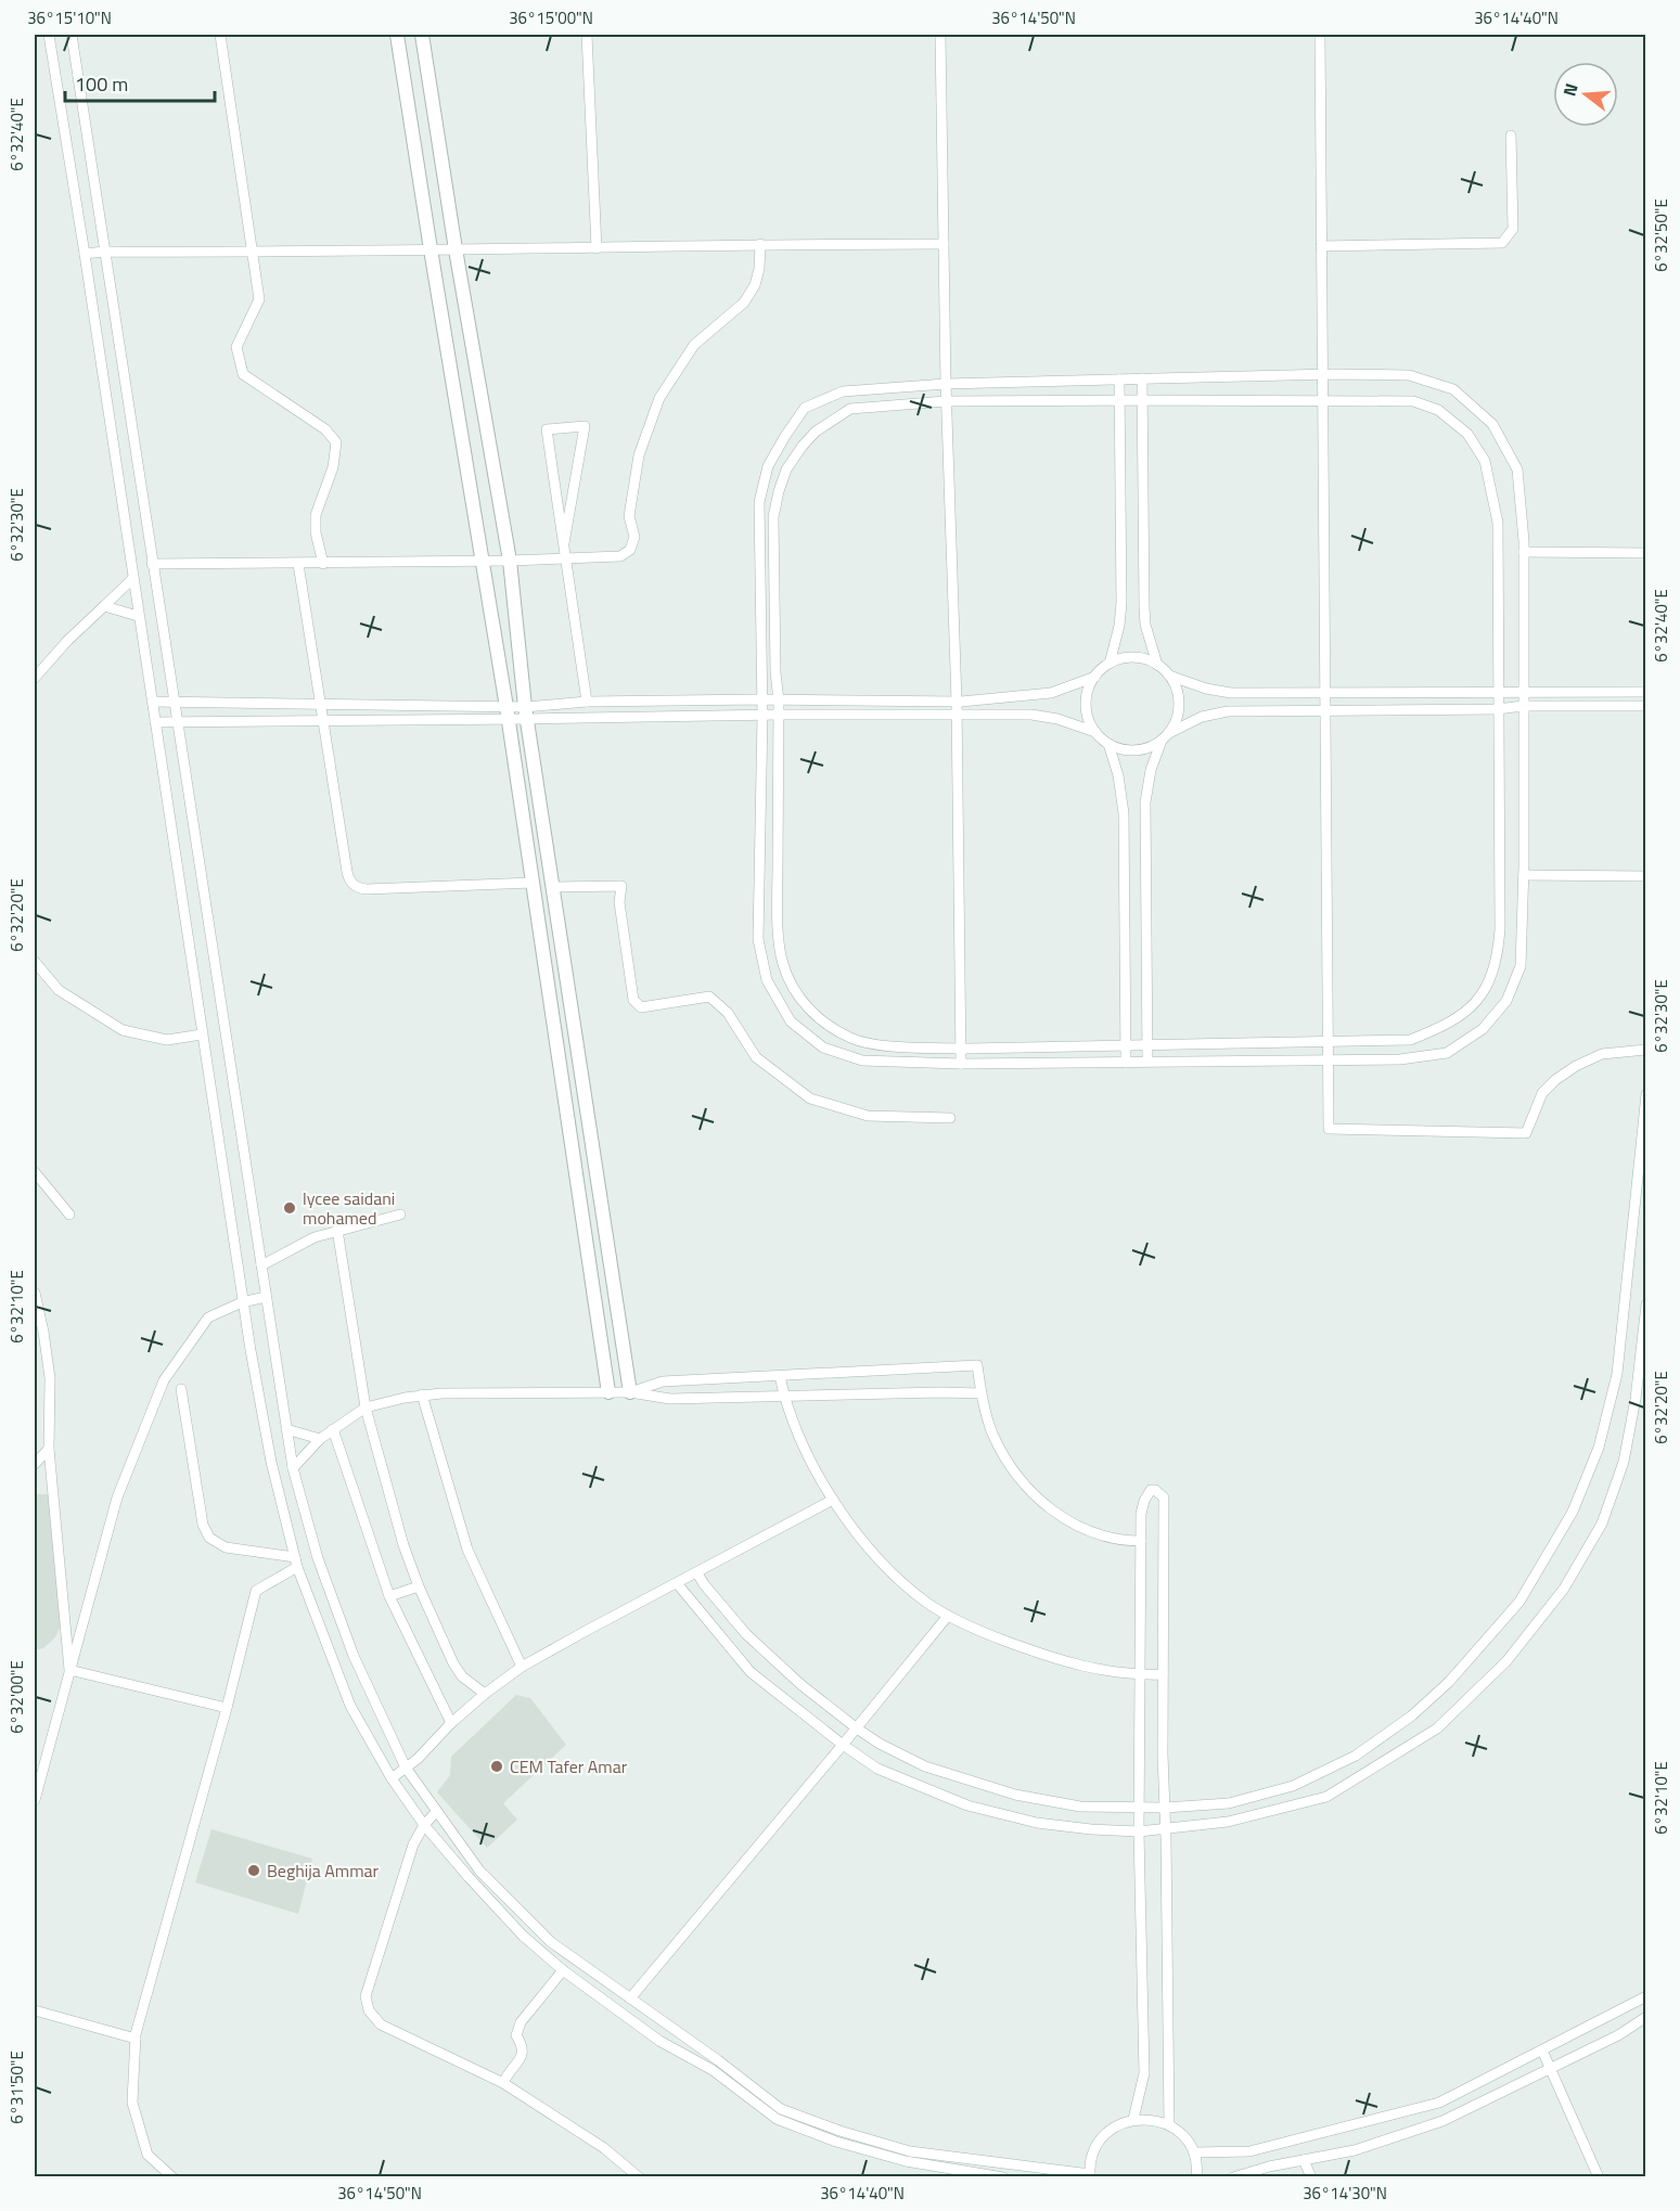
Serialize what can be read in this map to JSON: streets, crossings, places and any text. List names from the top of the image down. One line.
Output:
{"places":["lycee saidani mohamed","CEM Tafer Amar","Beghija Ammar"],"scale_bar":"100 m","north":"left","coordinates":["36°15'10\"N","36°15'00\"N","36°14'50\"N","36°14'40\"N","6°32'40\"E","6°32'50\"E","6°32'30\"E","6°32'20\"E","6°32'10\"E","6°32'00\"E","6°31'50\"E","36°14'30\"N"]}
